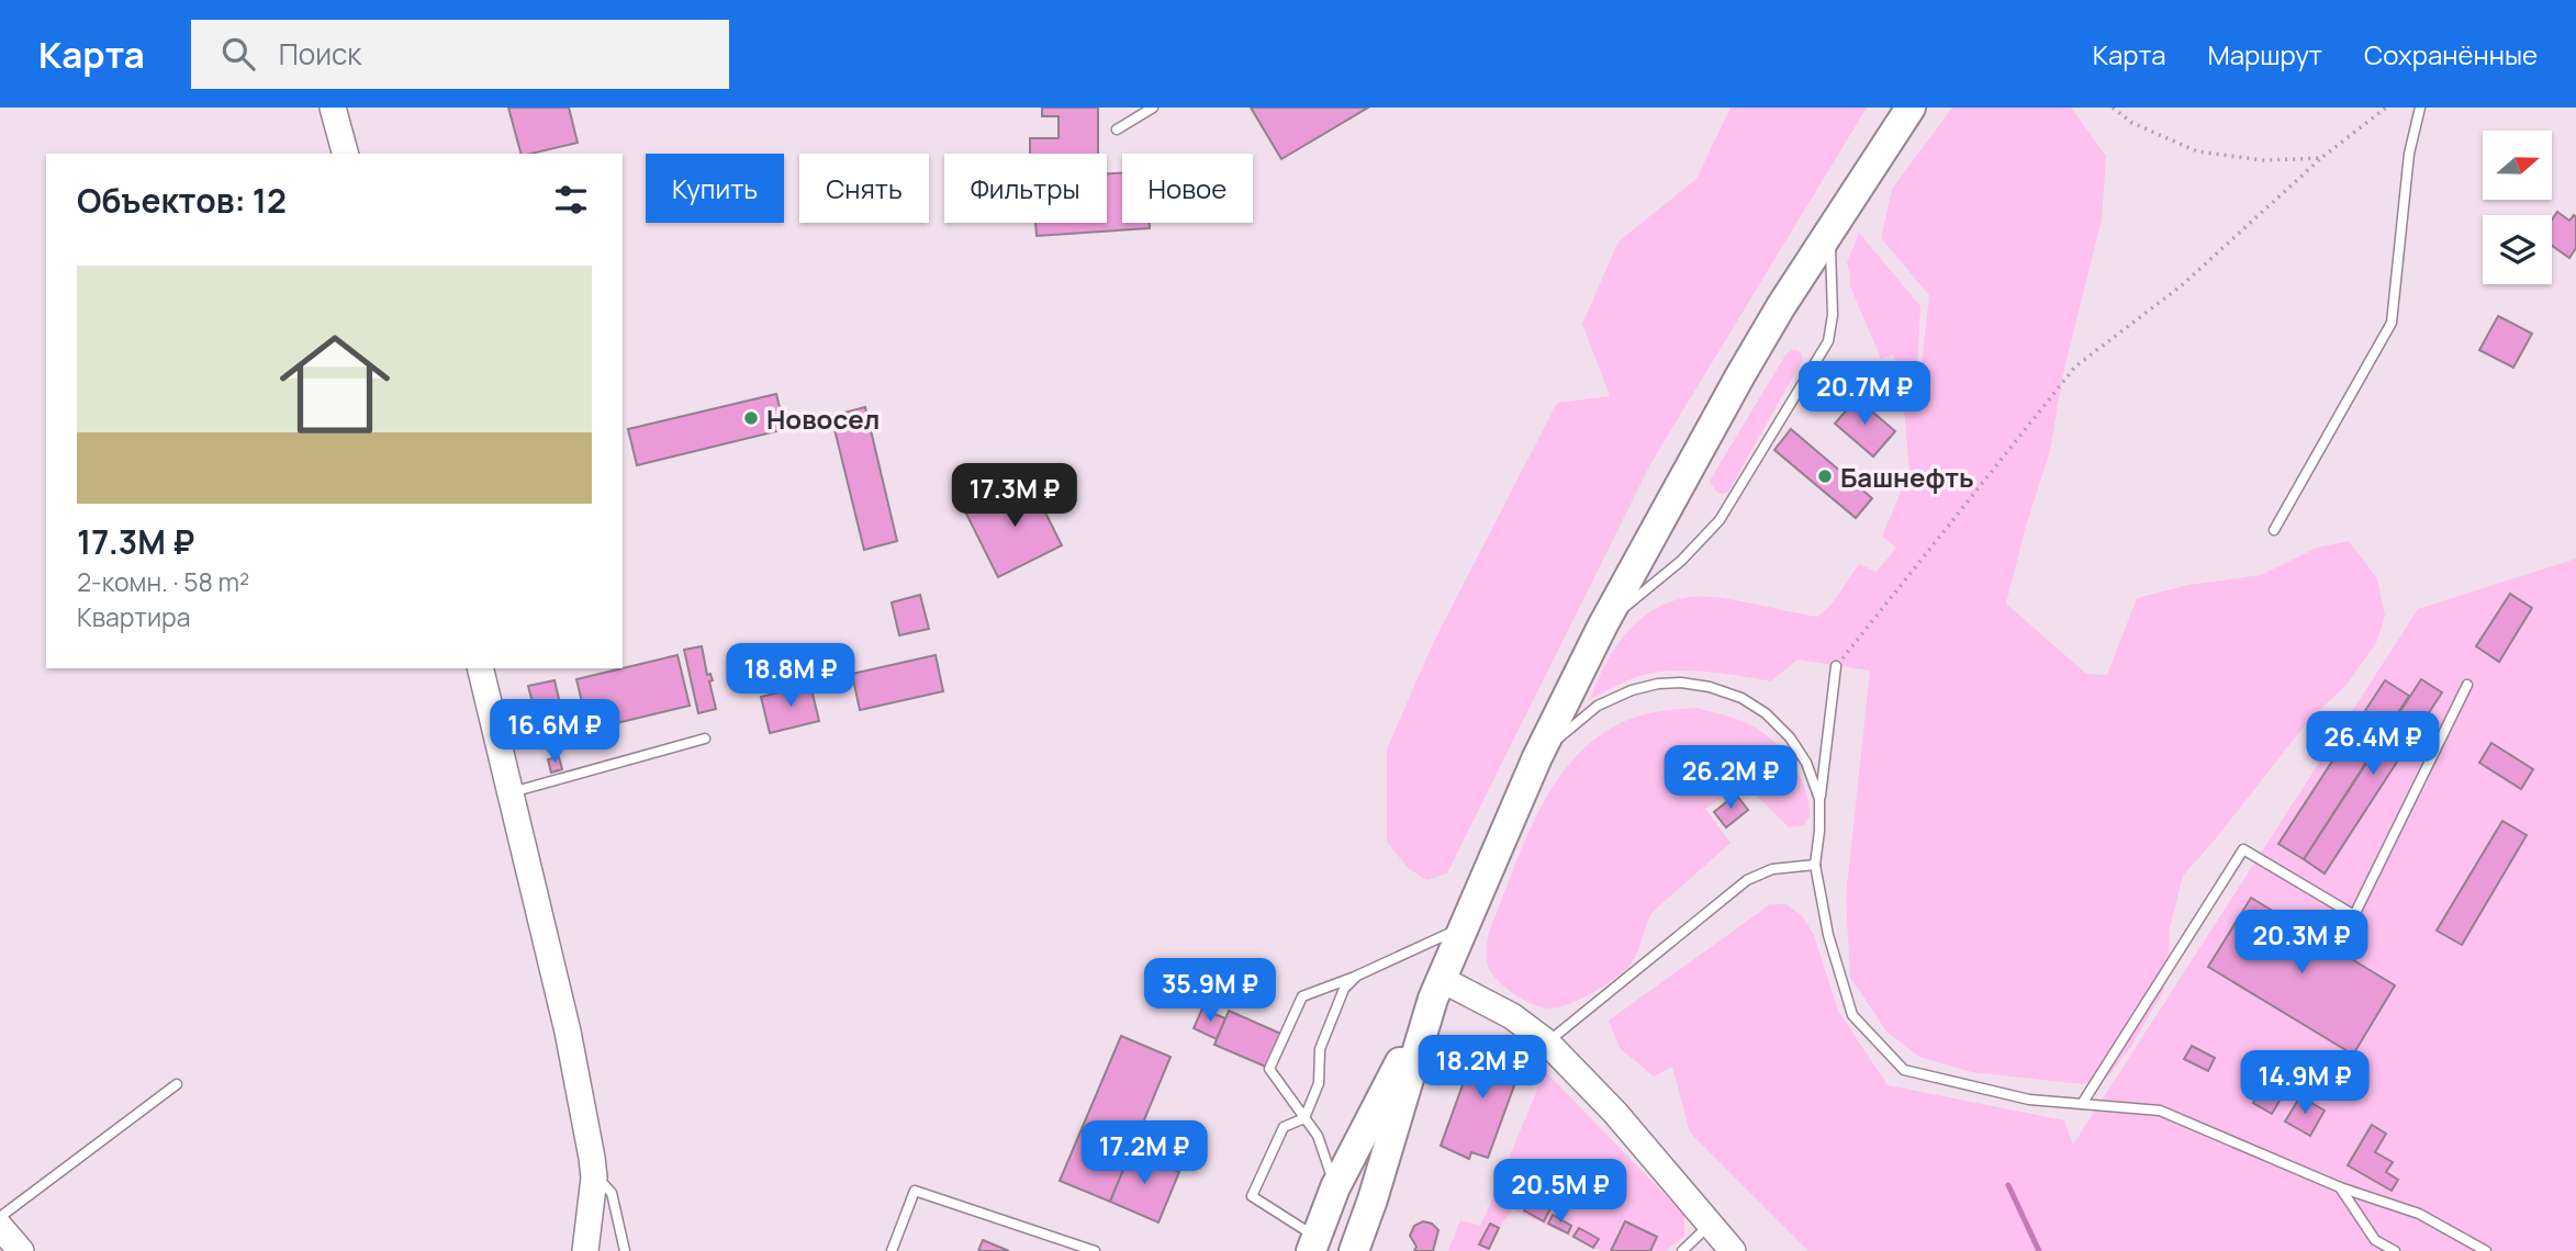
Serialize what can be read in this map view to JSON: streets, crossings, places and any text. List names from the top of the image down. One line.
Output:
{"places":["Новосел","Башнефть"],"north":"right","page":{"header":"Карта","search":"Поиск","nav":["Карта","Маршрут","Сохранённые"],"chip":["Купить","Снять","Фильтры","Новое"],"heading":"Объектов: 12","list":[{"name":"17.3M ₽","note":"2-комн. · 58 m² · Квартира"}],"price":["20.7M ₽","17.3M ₽","18.8M ₽","16.6M ₽","26.4M ₽","26.2M ₽","20.3M ₽","35.9M ₽","18.2M ₽","14.9M ₽","17.2M ₽","20.5M ₽"]}}
